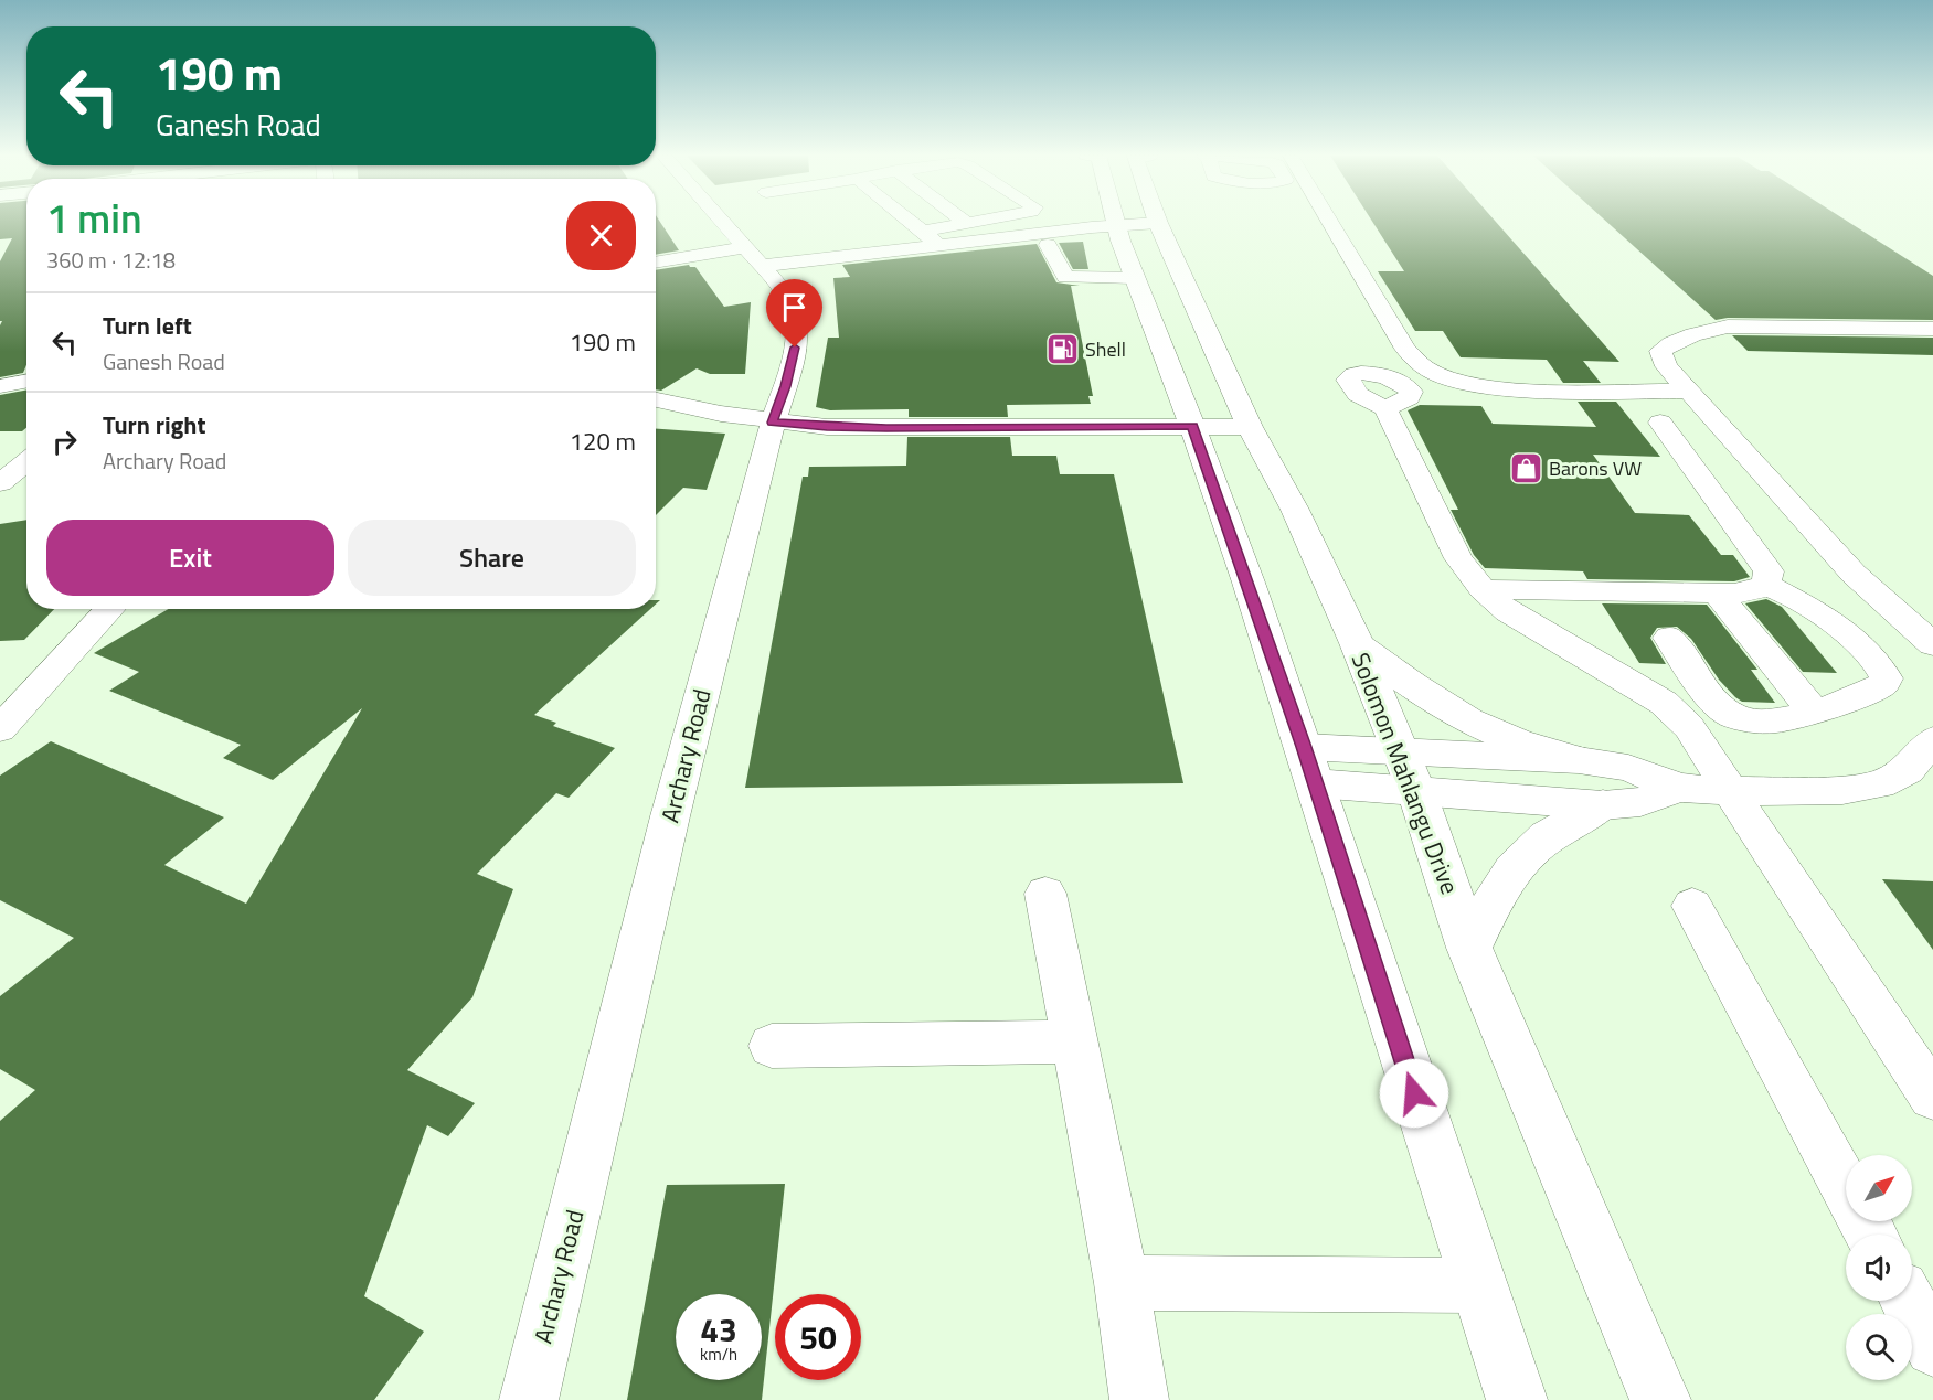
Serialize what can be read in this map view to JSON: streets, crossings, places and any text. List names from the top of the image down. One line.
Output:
{"streets":{"main road":["Solomon Mahlangu Drive"],"street":["Archary Road"]},"places":{"fuel station":["Shell"],"shop":["Barons VW"]},"north":"top right","page":{"turn":["190 m","Ganesh Road"],"heading":["1 min","360 m · 12:18"],"list":[{"name":"Turn left","note":"Ganesh Road","value":"190 m"},{"name":"Turn right","note":"Archary Road","value":"120 m"}],"buttons":["Exit","Share"],"speed":"43 km/h","limit":"50"}}
